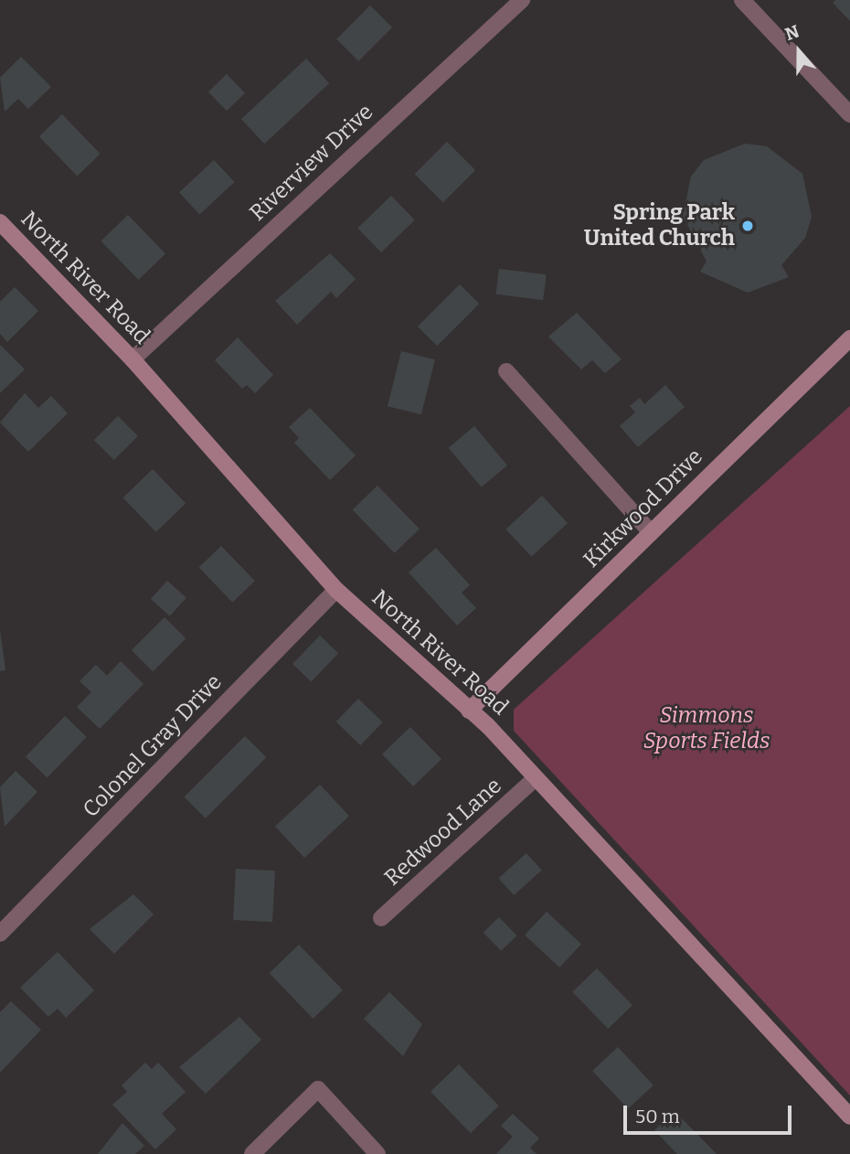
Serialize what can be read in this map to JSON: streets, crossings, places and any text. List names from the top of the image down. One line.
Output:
{"streets":{"main road":["North River Road","Kirkwood Drive"],"street":["Riverview Drive","Colonel Gray Drive","Redwood Lane"]},"crossings":[["Riverview Drive","North River Road"],["North River Road","Kirkwood Drive"],["North River Road","Colonel Gray Drive"],["North River Road","Redwood Lane"]],"parks":["Simmons Sports Fields"],"places":["Spring Park United Church"],"scale_bar":"50 m","north":"top"}
